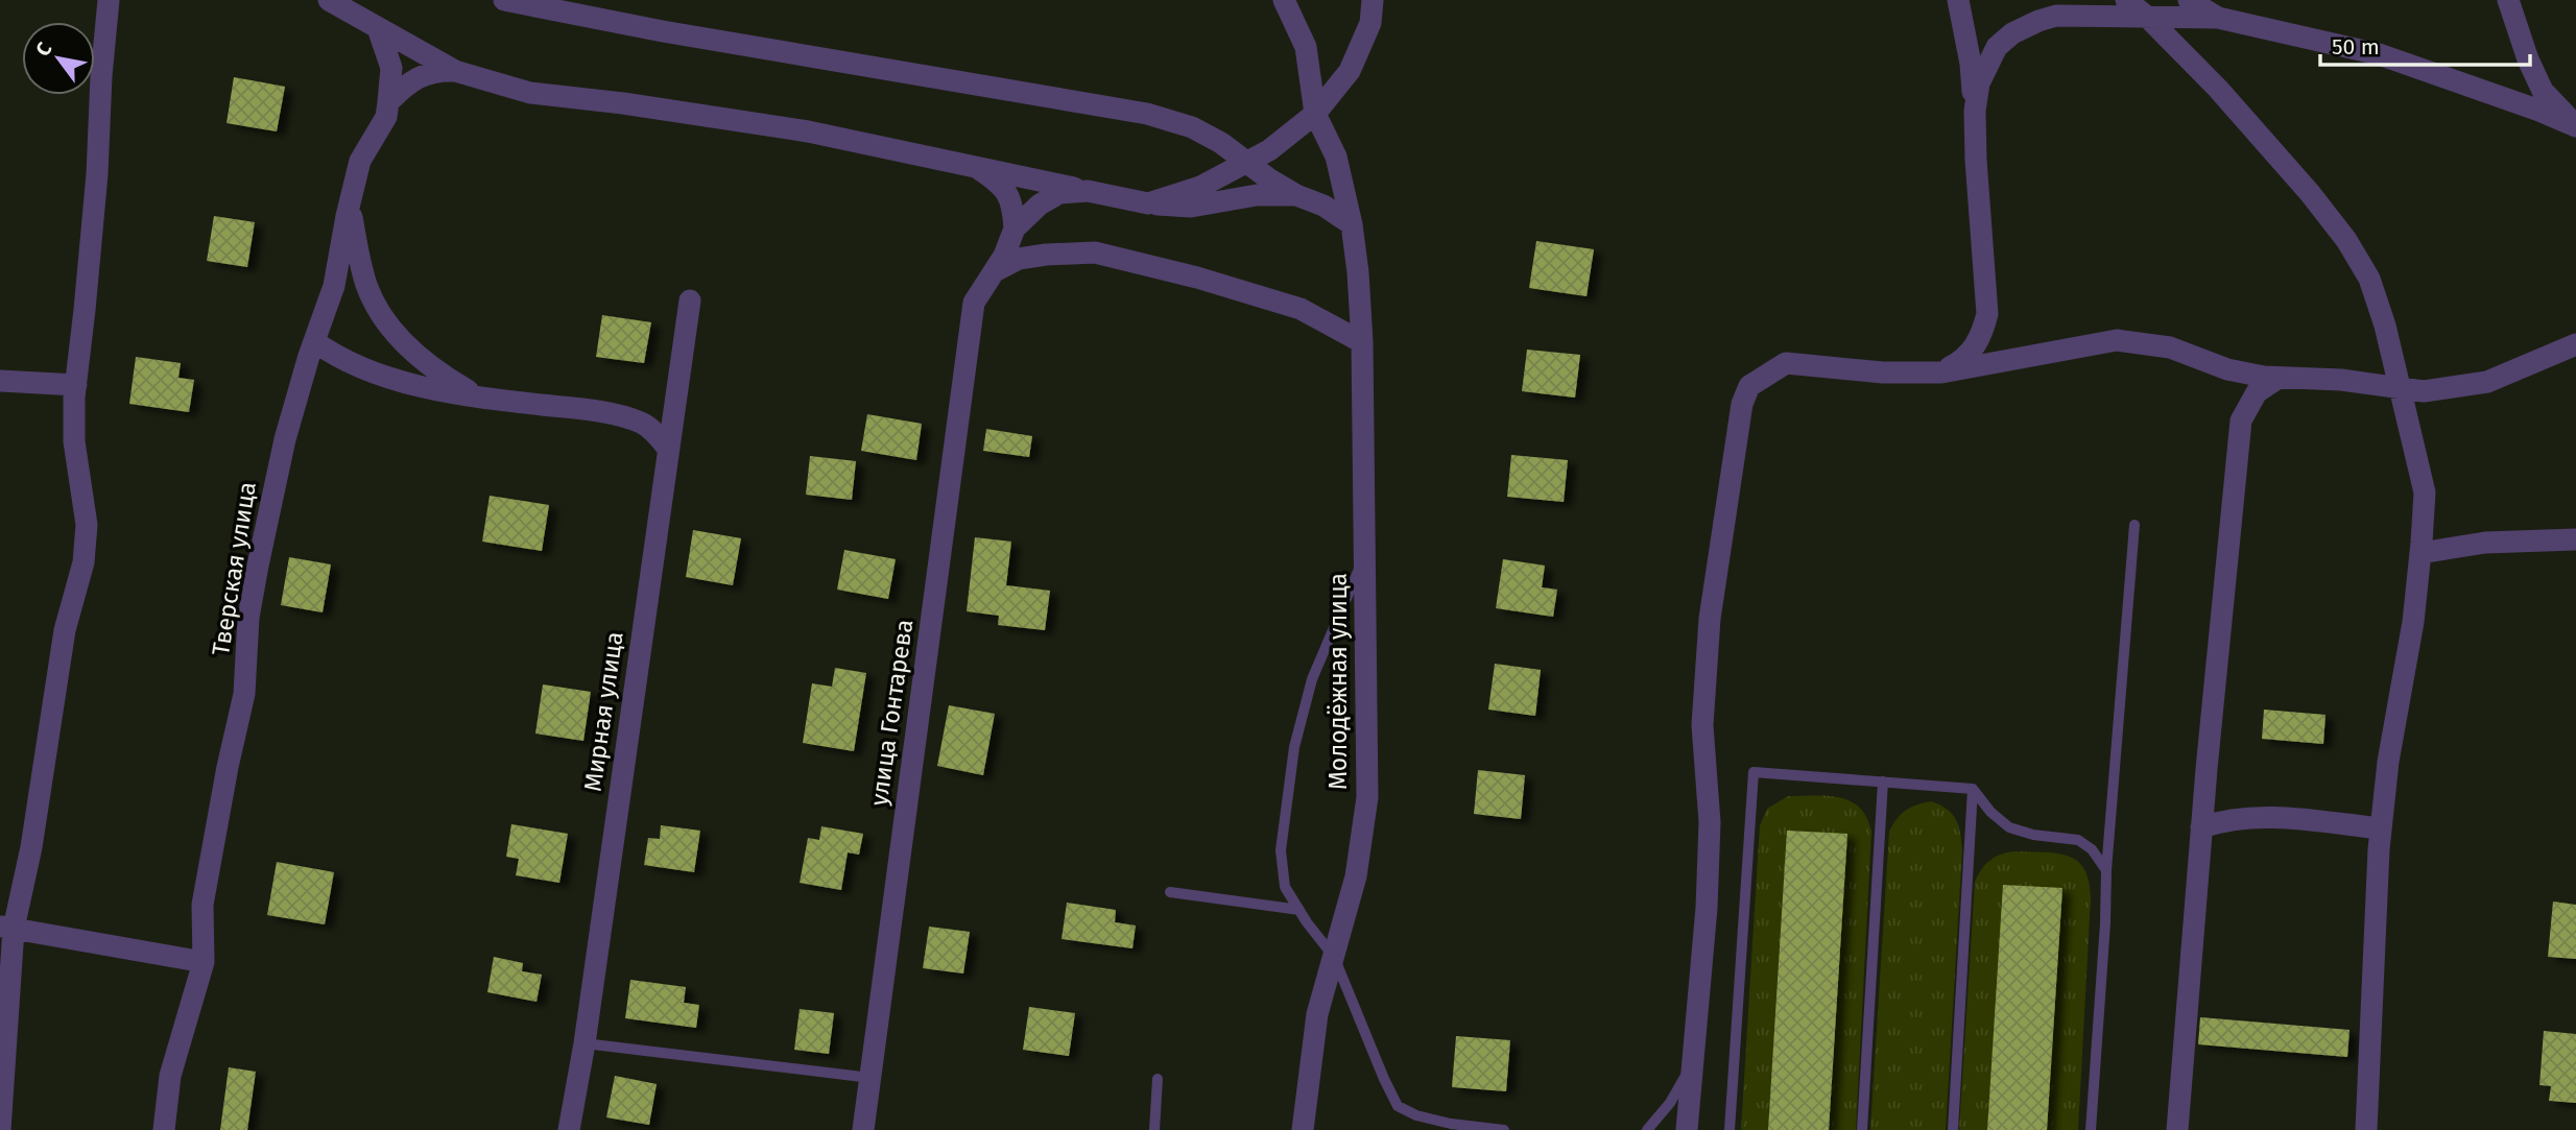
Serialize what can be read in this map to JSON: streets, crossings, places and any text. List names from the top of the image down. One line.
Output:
{"streets":{"street":["Тверская улица","Молодёжная улица","Мирная улица","улица Гонтарева"]},"scale_bar":"50 m","north":"top left"}
